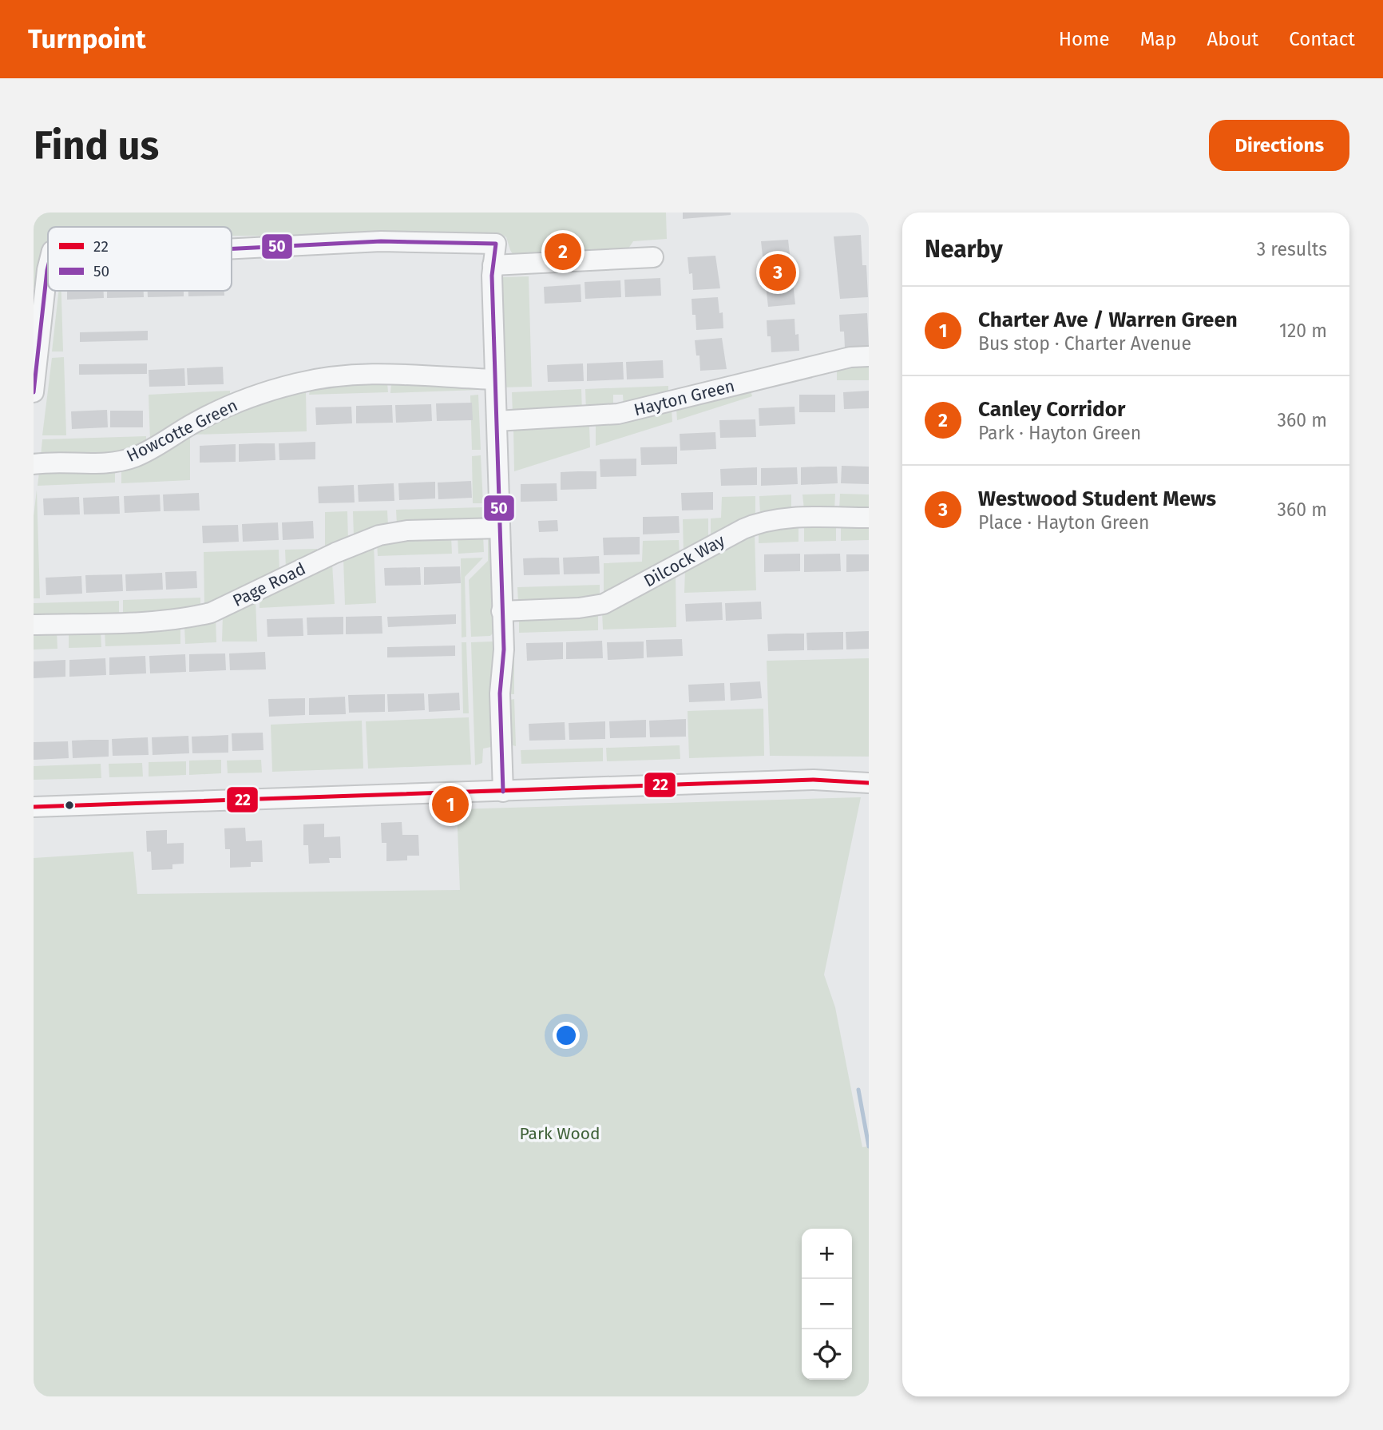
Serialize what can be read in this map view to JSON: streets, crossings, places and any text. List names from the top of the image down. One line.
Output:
{"streets":{"street":["Hayton Green","Howcotte Green","Dilcock Way","Page Road"]},"parks":["Park Wood"],"lines":["transit line 50","transit line 22"],"legend":["22","50"],"page":{"header":"Turnpoint","nav":["Home","Map","About","Contact"],"buttons":"Directions","title":"Find us","heading":["Nearby","3 results"],"pins":["2","3","1"],"list":[{"mark":"1","name":"Charter Ave / Warren Green","note":"Bus stop · Charter Avenue","value":"120 m"},{"mark":"2","name":"Canley Corridor","note":"Park · Hayton Green","value":"360 m"},{"mark":"3","name":"Westwood Student Mews","note":"Place · Hayton Green","value":"360 m"}],"map_buttons":["+","−"]}}
